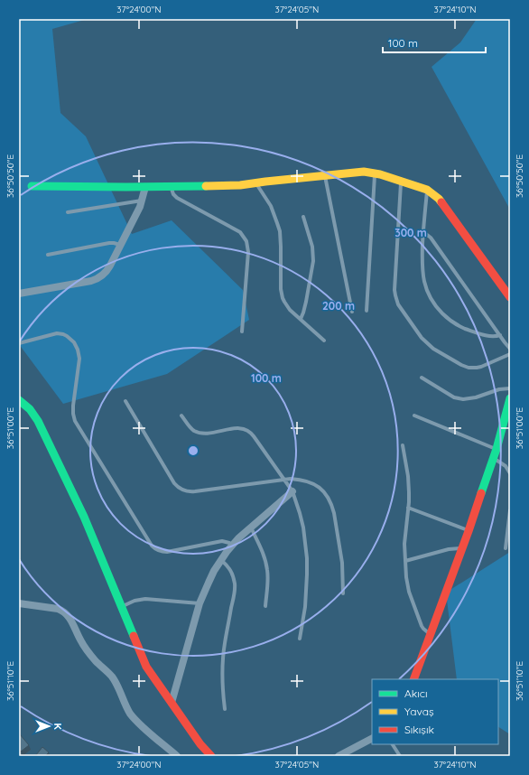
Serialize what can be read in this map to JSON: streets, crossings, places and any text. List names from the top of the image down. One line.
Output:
{"legend":["Akıcı","Yavaş","Sıkışık"],"scale_bar":"100 m","north":"right","coordinates":["37°24'00\"N","37°24'05\"N","37°24'10\"N","36°50'50\"E","36°51'00\"E","36°51'10\"E"],"rings":["300 m","200 m","100 m"]}
